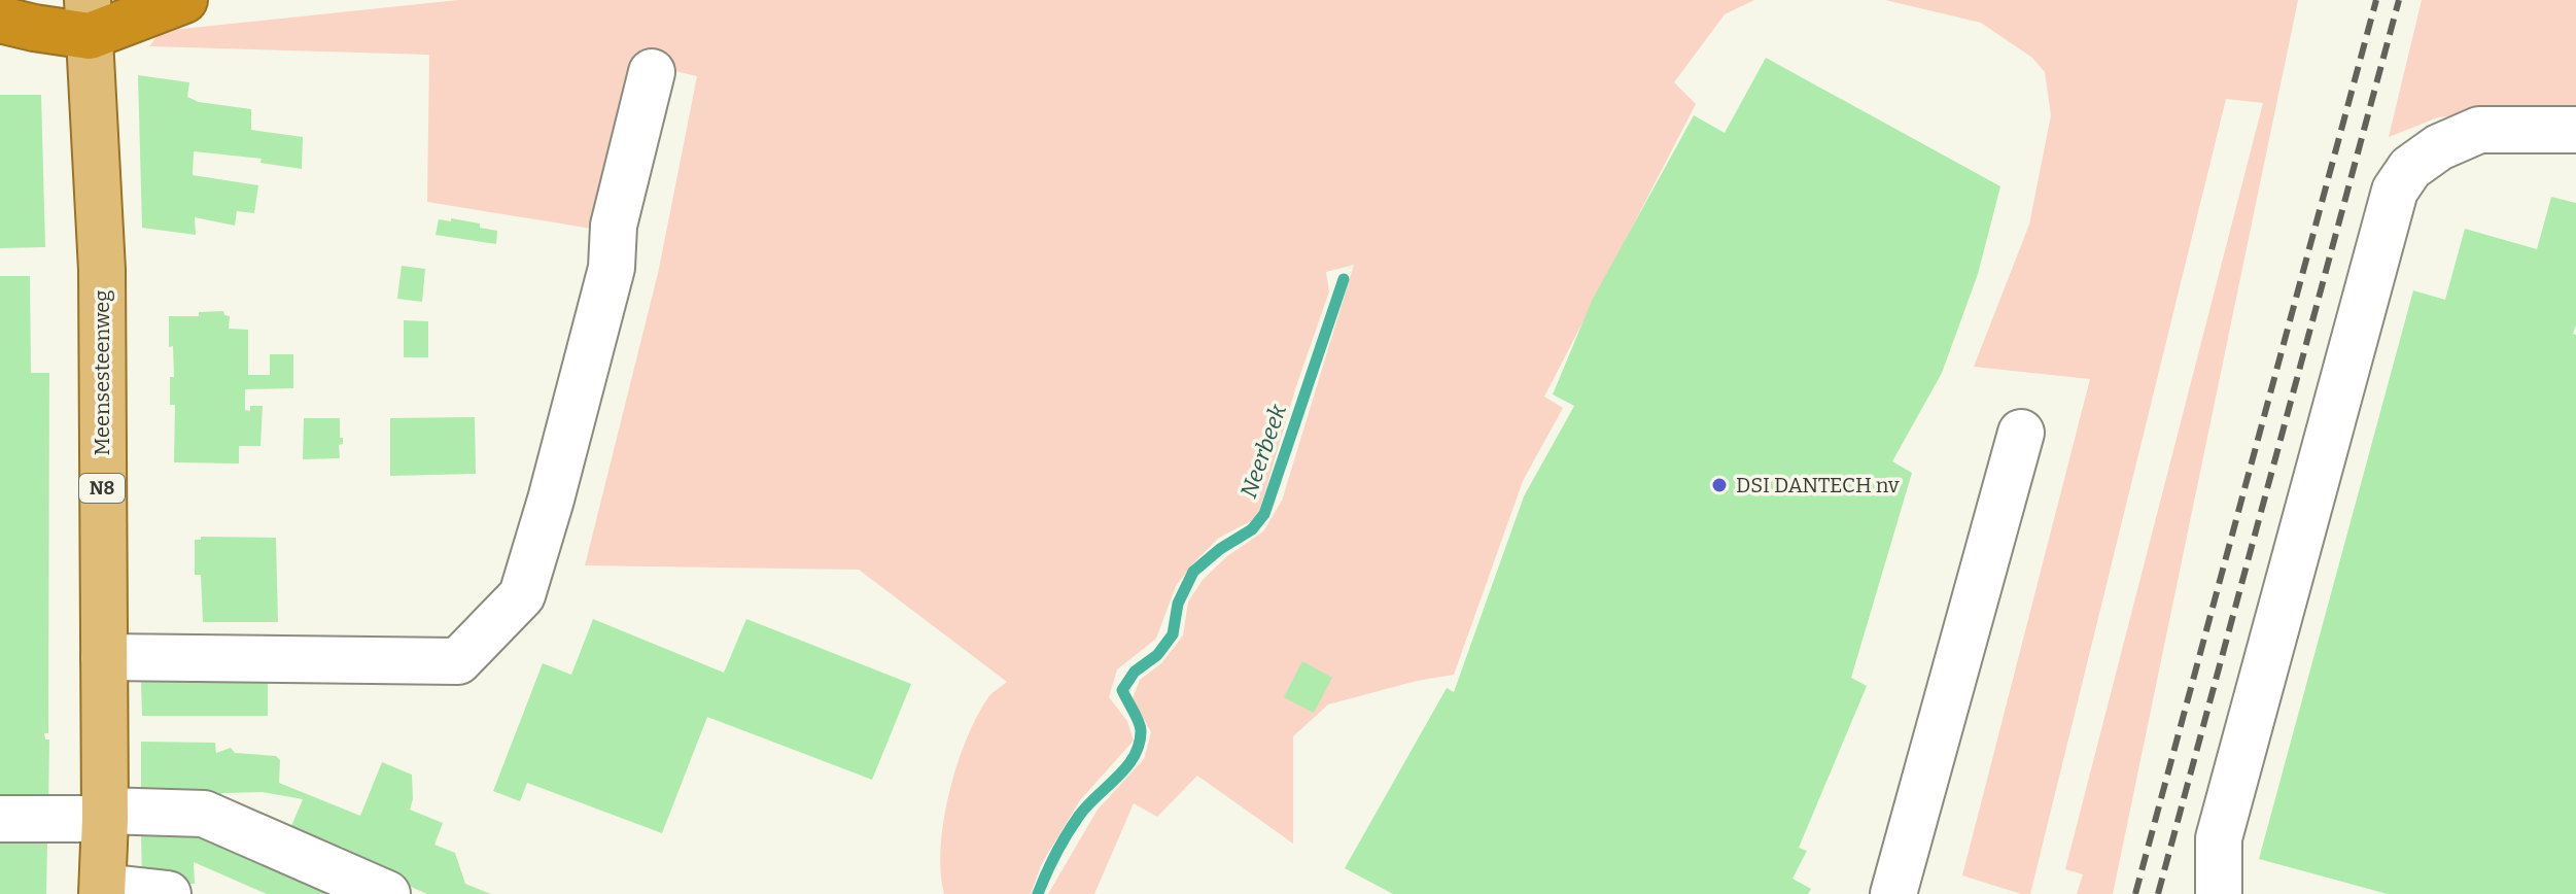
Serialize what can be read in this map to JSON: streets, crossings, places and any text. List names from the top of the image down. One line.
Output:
{"streets":{"main road":["Meensesteenweg","N8"]},"water":["Neerbeek"],"places":["DSI DANTECH nv"]}
